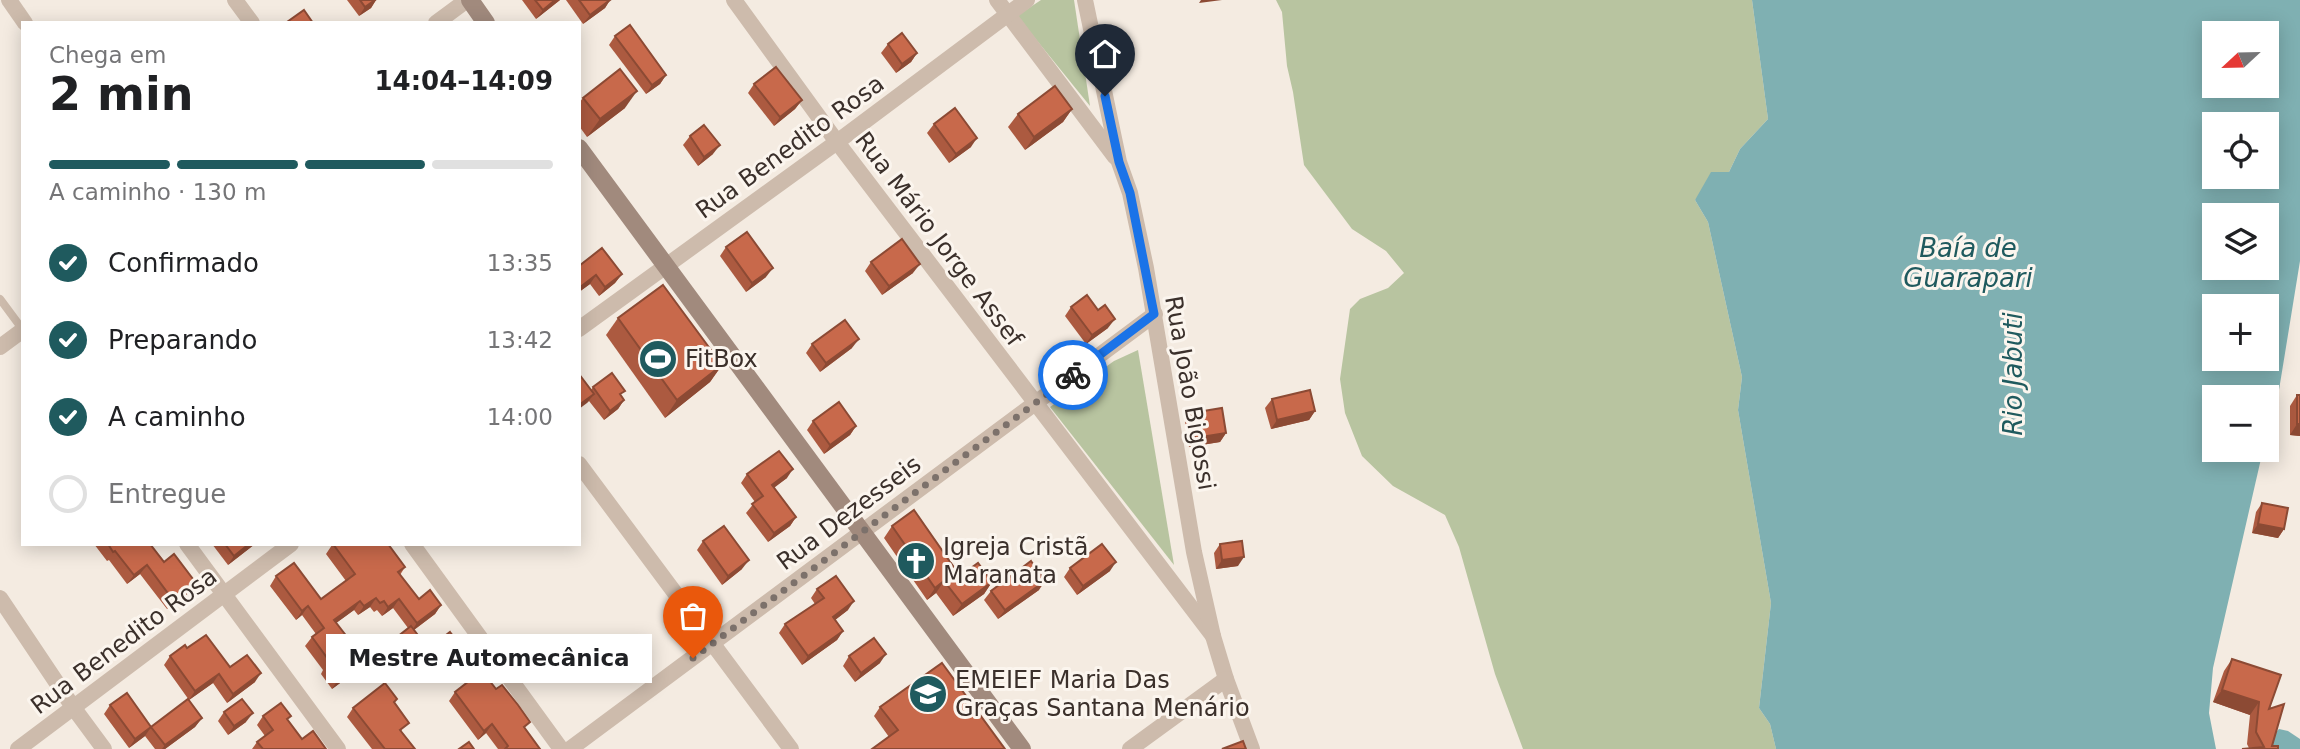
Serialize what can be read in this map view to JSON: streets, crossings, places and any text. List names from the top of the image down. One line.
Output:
{"streets":{"street":["Rua Benedito Rosa","Rua Mário Jorge Assef","Rua João Bigossi","Rua Dezesseis"]},"crossings":[["Rua Benedito Rosa","Rua Mário Jorge Assef"],["Rua Mário Jorge Assef","Rua João Bigossi"],["Rua Mário Jorge Assef","Rua Dezesseis"],["Rua João Bigossi","Rua Dezesseis"]],"water":["Baía de Guarapari","Rio Jabuti"],"places":{"sports":["FitBox"],"church":["Igreja Cristã Maranata"],"other":["Mestre Automecânica"],"school or university":["EMEIEF Maria Das Graças Santana Menário"]},"north":"left","page":{"map_buttons":["+","−"],"heading":["2 min","Chega em","14:04–14:09"],"bar":"A caminho · 130 m","list":[["Confirmado","13:35"],["Preparando","13:42"],["A caminho","14:00"],"Entregue"],"bubble":"Mestre Automecânica"}}
